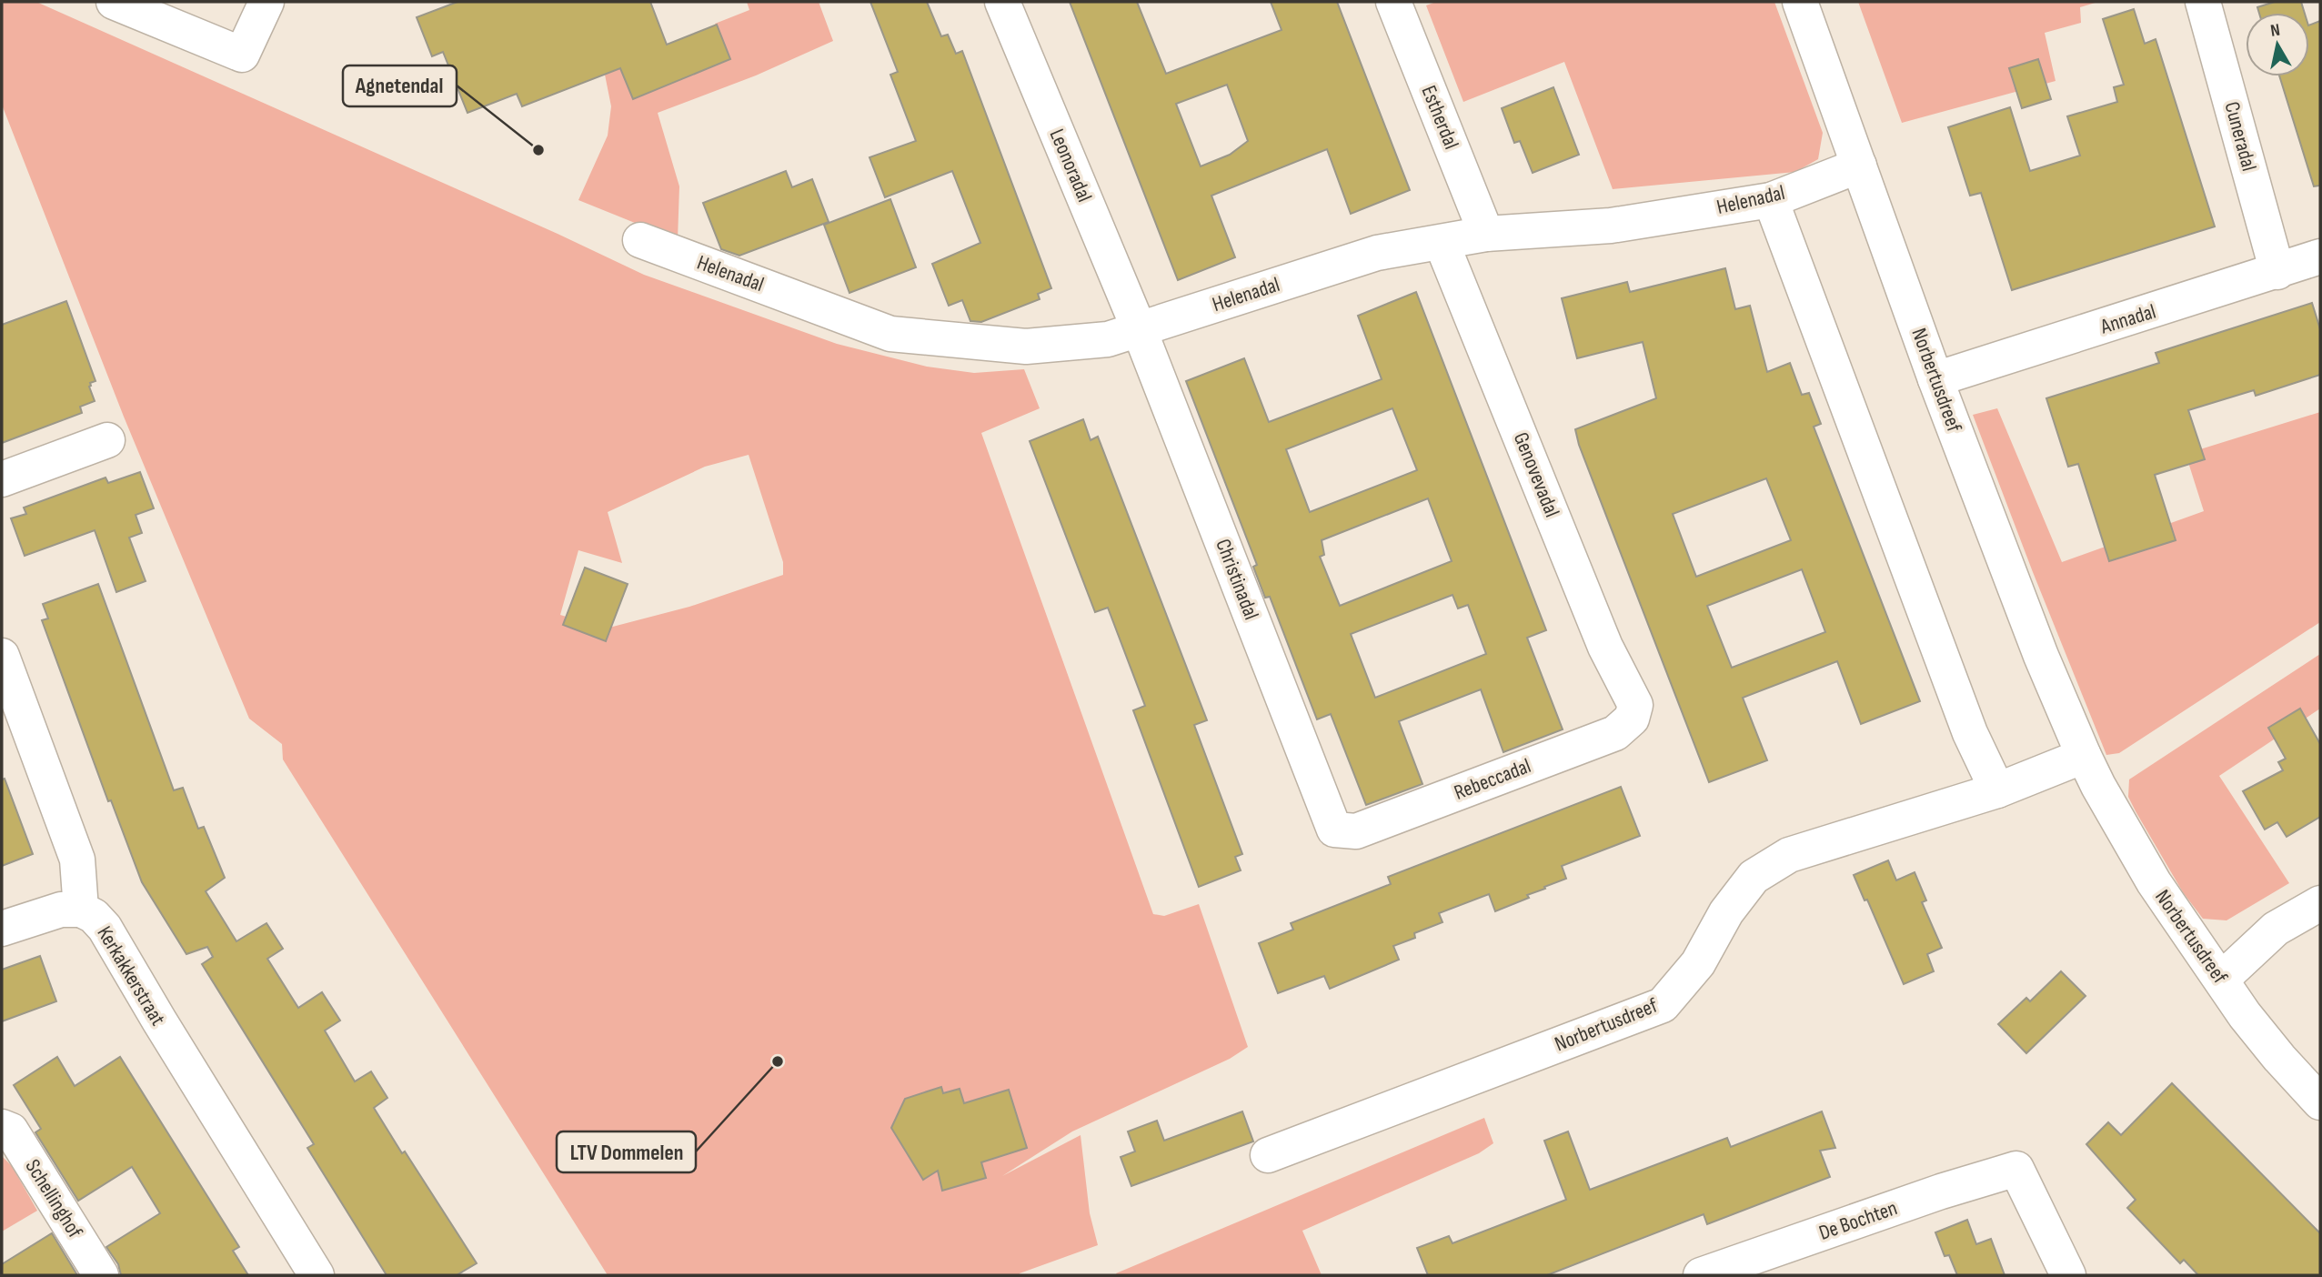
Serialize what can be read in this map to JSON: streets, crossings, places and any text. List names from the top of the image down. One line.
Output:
{"streets":{"street":["Estherdal","Cuneradal","Leonoradal","Helenadal","Annadal","Norbertusdreef","Genovevadal","Christinadal","Rebeccadal","Kerkakkerstraat","Schellinghof","De Bochten"]},"crossings":[["Estherdal","Helenadal"],["Cuneradal","Annadal"],["Leonoradal","Helenadal"],["Leonoradal","Christinadal"],["Helenadal","Norbertusdreef"],["Helenadal","Genovevadal"],["Helenadal","Christinadal"],["Annadal","Norbertusdreef"],["Genovevadal","Rebeccadal"],["Christinadal","Rebeccadal"]],"places":["Agnetendal","LTV Dommelen"],"north":"top"}
